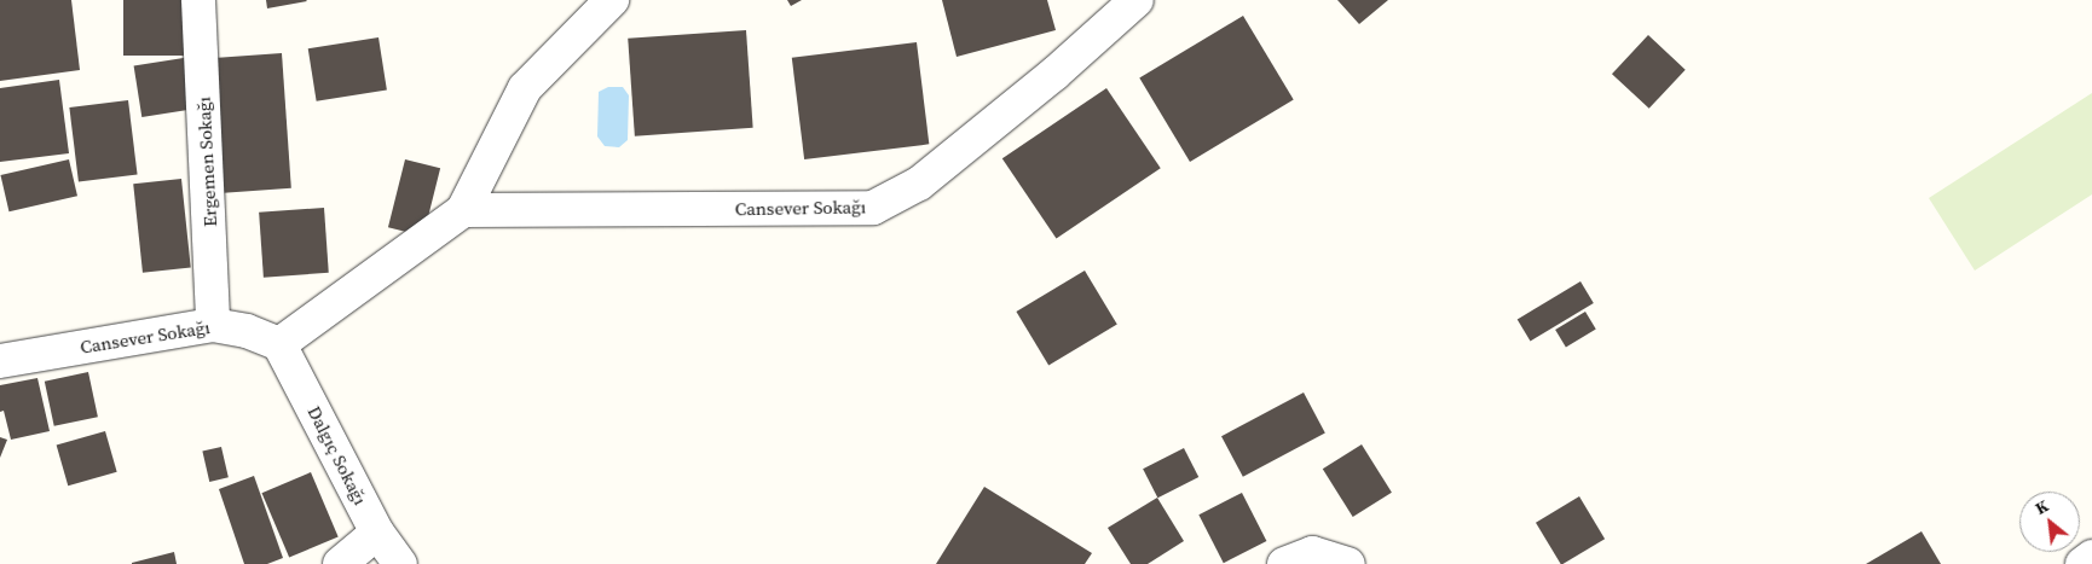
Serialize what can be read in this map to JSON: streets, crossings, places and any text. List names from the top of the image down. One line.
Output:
{"streets":{"street":["Ergemen Sokağı","Cansever Sokağı","Dalgıç Sokağı"]},"crossings":[["Ergemen Sokağı","Cansever Sokağı"],["Cansever Sokağı","Dalgıç Sokağı"]],"north":"top left"}
